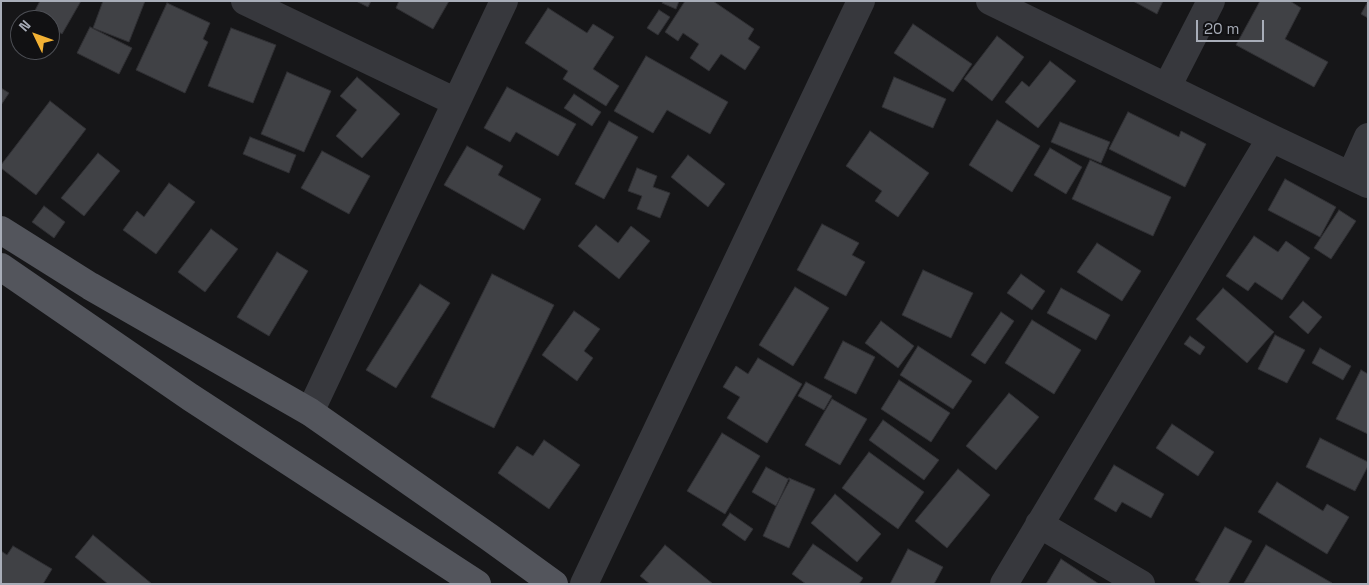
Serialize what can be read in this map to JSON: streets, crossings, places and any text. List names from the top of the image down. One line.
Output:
{"scale_bar":"20 m","north":"top left"}
